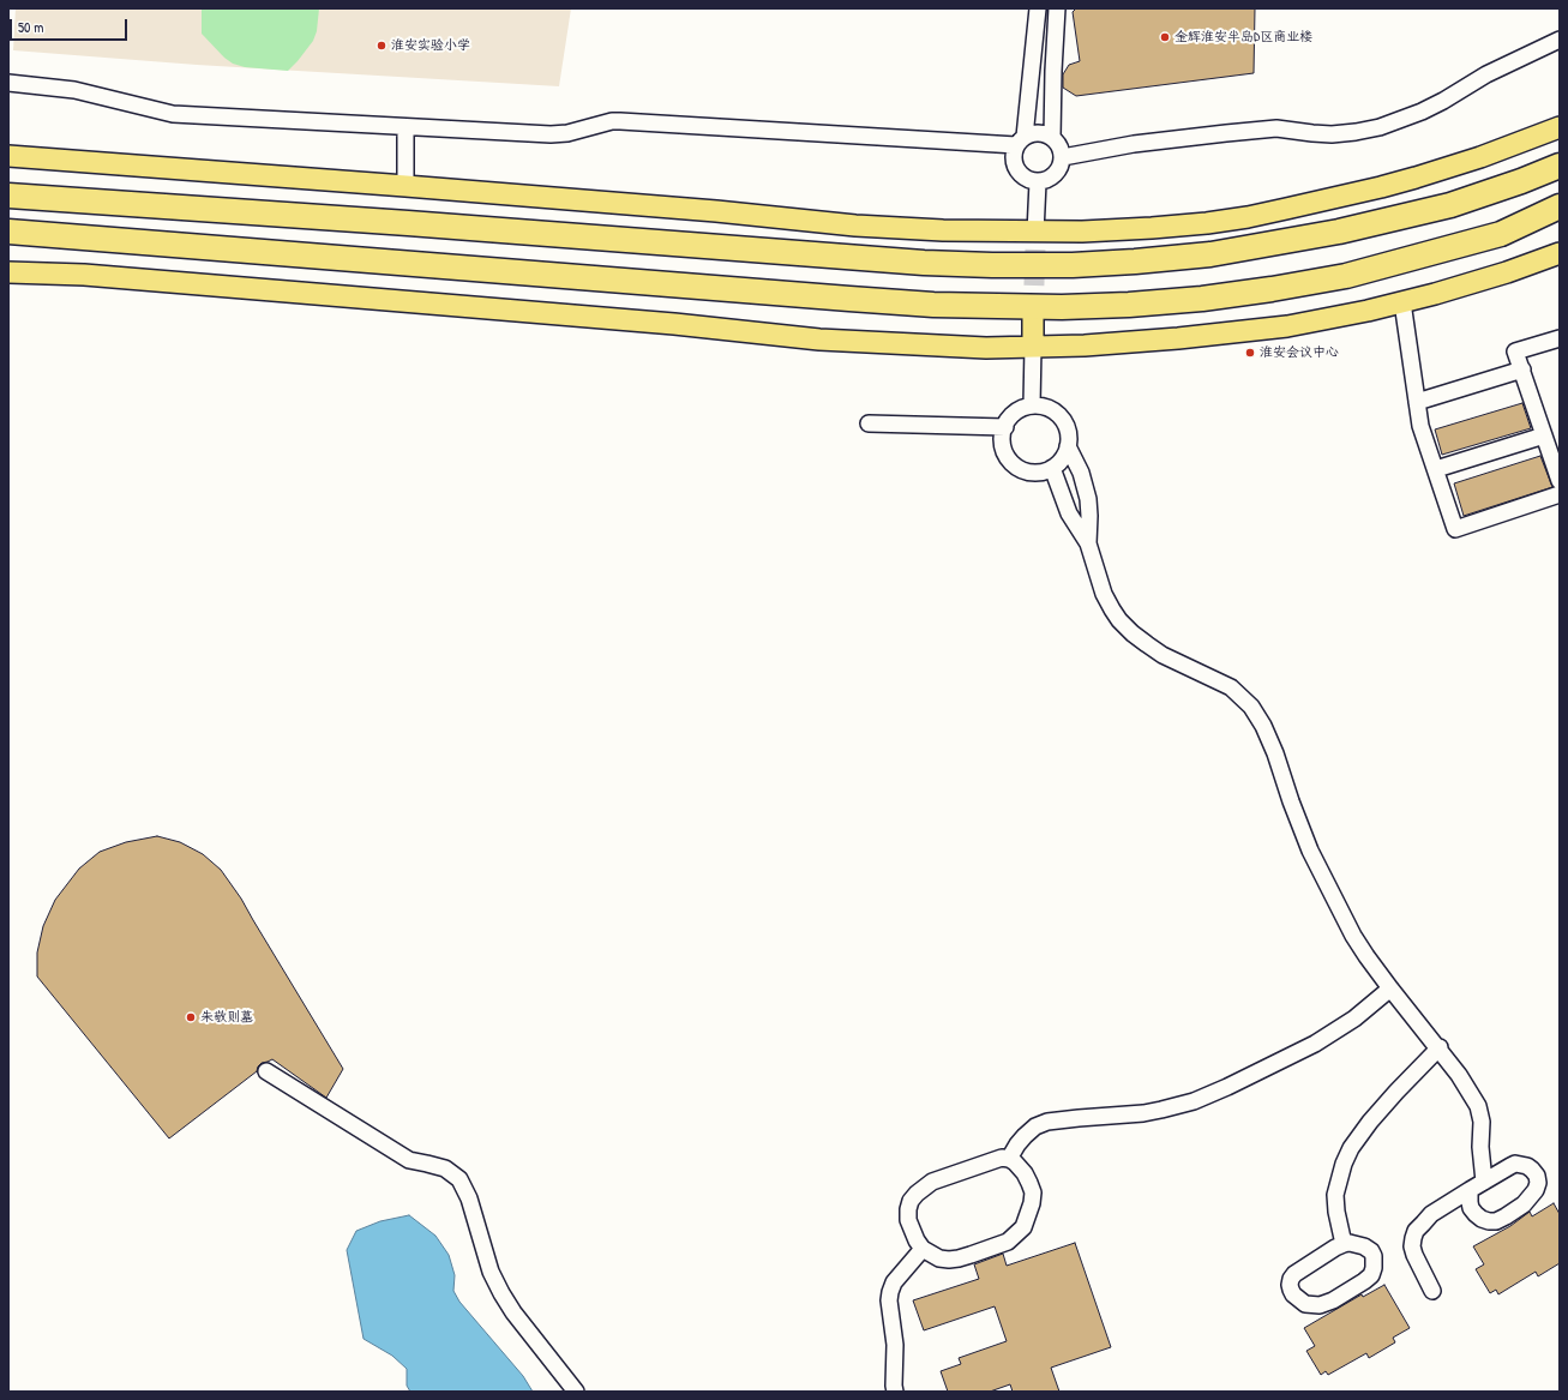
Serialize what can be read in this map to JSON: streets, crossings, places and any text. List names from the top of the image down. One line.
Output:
{"places":["金辉淮安半岛D区商业楼","淮安实验小学","淮安会议中心","朱敬则墓"],"scale_bar":"50 m"}
